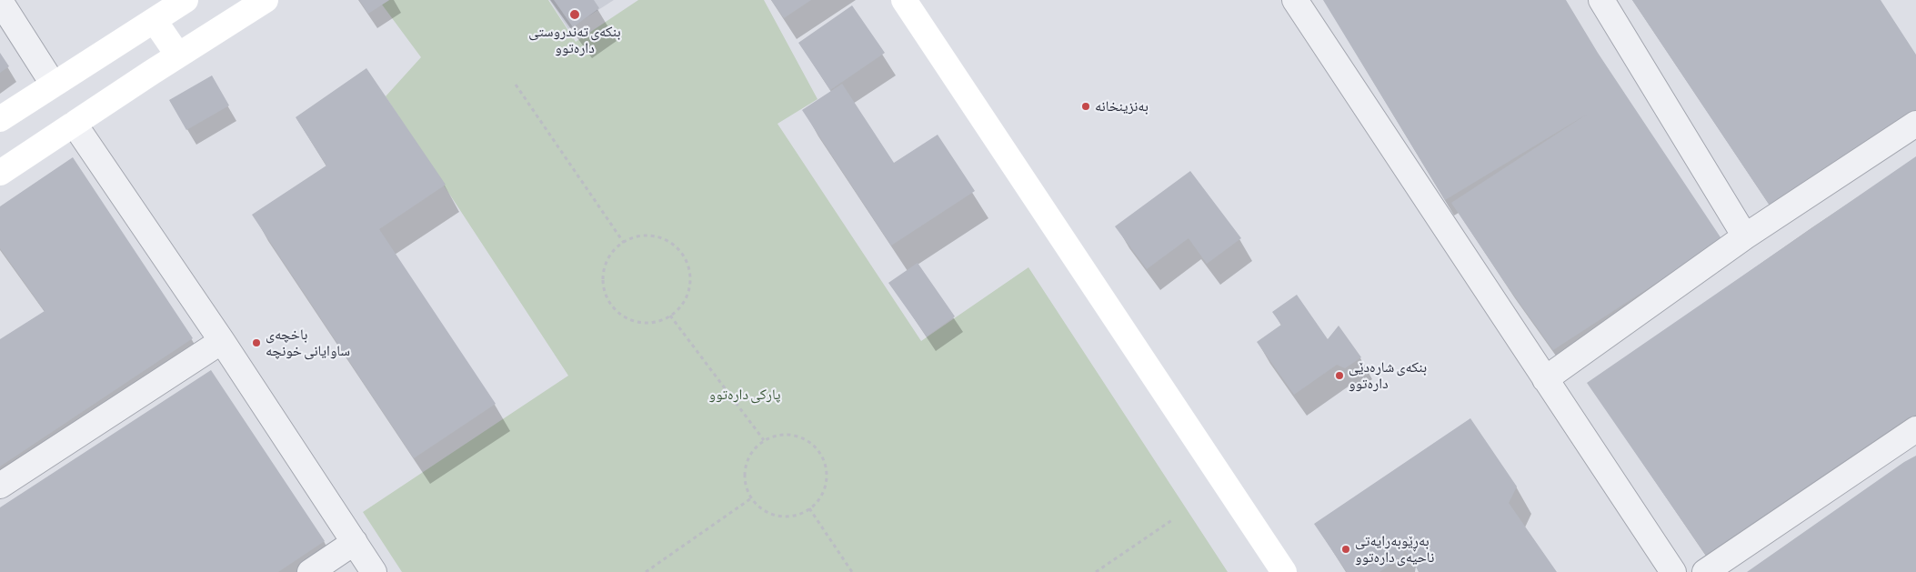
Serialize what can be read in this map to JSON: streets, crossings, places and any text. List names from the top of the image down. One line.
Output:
{"parks":["پارکی دارەتوو"],"places":["بنکەی تەندروستی دارەتوو","بەنزینخانە","باخچەی ساوایانی خونچە","بنکەی شارەدێی دارەتوو","بەڕێوبەرایەتی ناحیەی دارەتوو"]}
